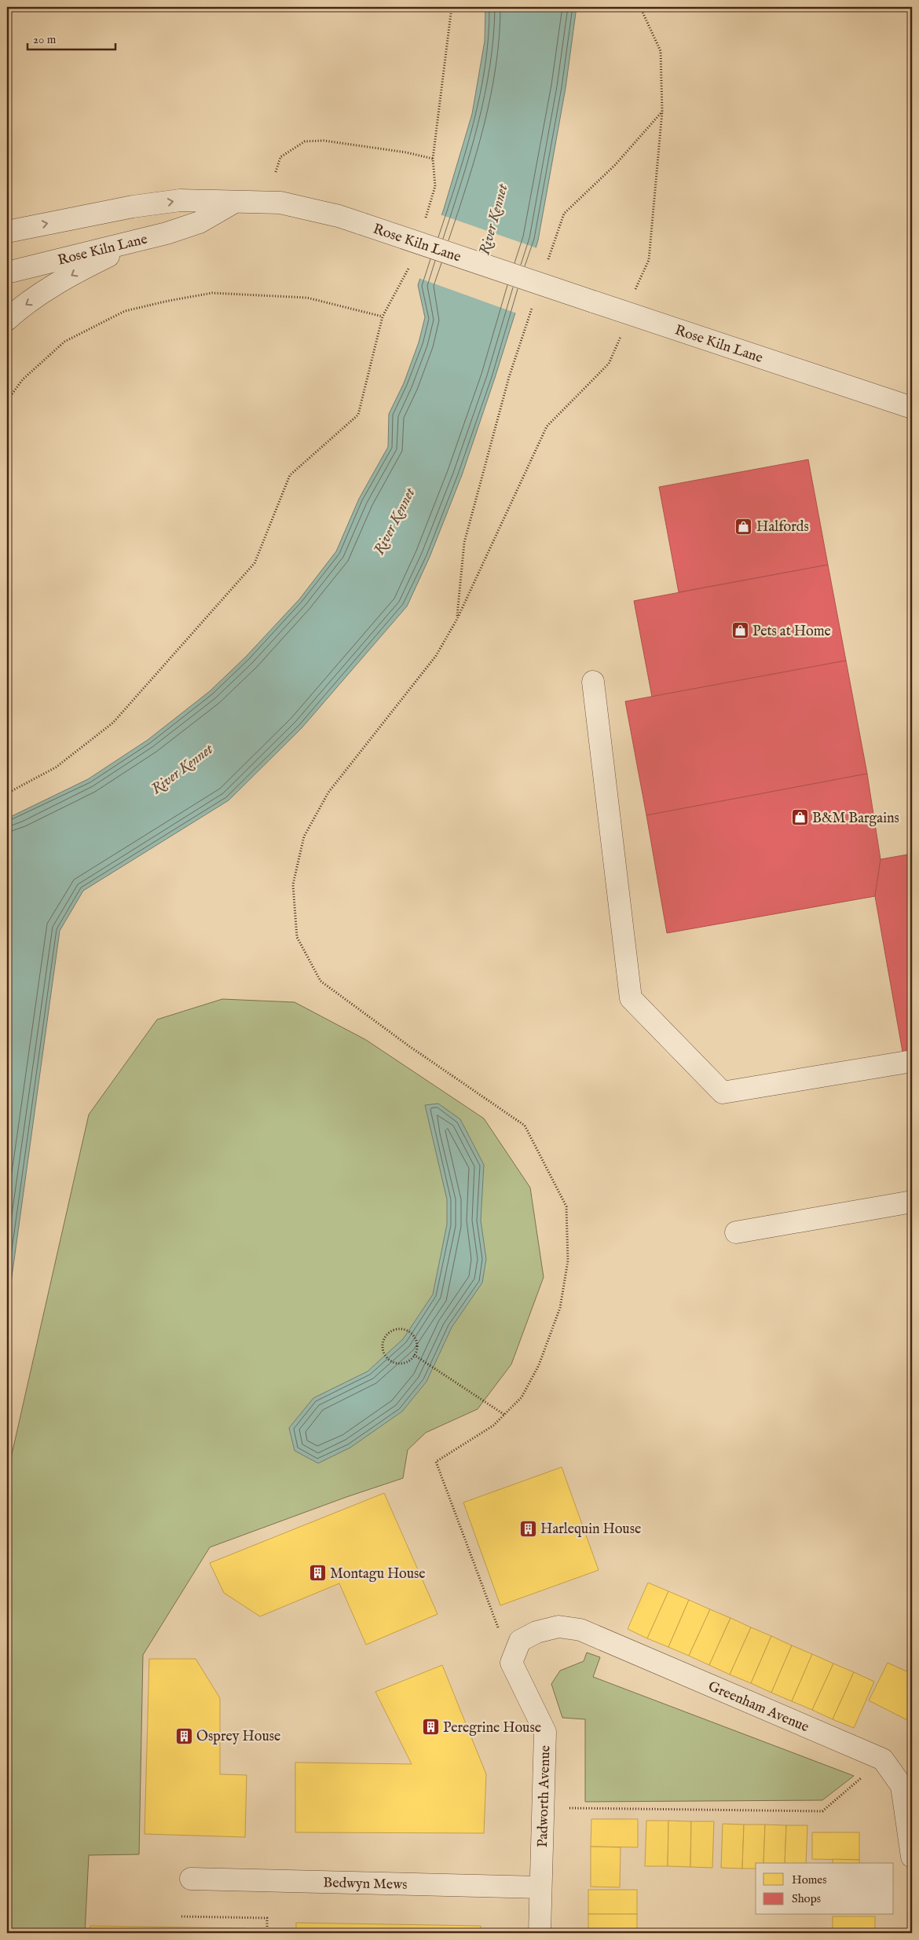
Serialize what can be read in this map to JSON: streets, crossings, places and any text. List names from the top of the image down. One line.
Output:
{"streets":{"street":["Rose Kiln Lane","Greenham Avenue","Padworth Avenue","Bedwyn Mews"]},"crossings":[["Greenham Avenue","Padworth Avenue"],["Padworth Avenue","Bedwyn Mews"]],"water":["River Kennet"],"places":{"shop":["Halfords","Pets at Home","B&M Bargains"],"building":["Harlequin House","Montagu House","Peregrine House","Osprey House"]},"legend":["Homes","Shops"],"scale_bar":"20 m"}
